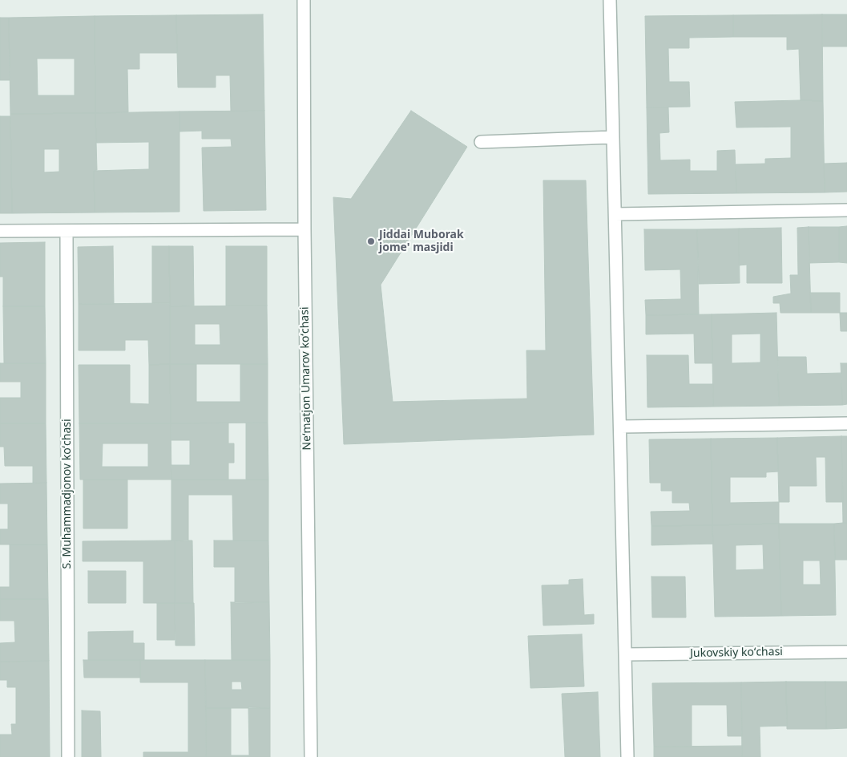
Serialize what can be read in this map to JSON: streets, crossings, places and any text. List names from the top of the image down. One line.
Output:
{"streets":{"street":["Neʻmatjon Umarov koʻchasi","S. Muhammadjonov koʻchasi","Jukovskiy koʻchasi"]},"places":["Jiddai Muborak jome' masjidi"]}
